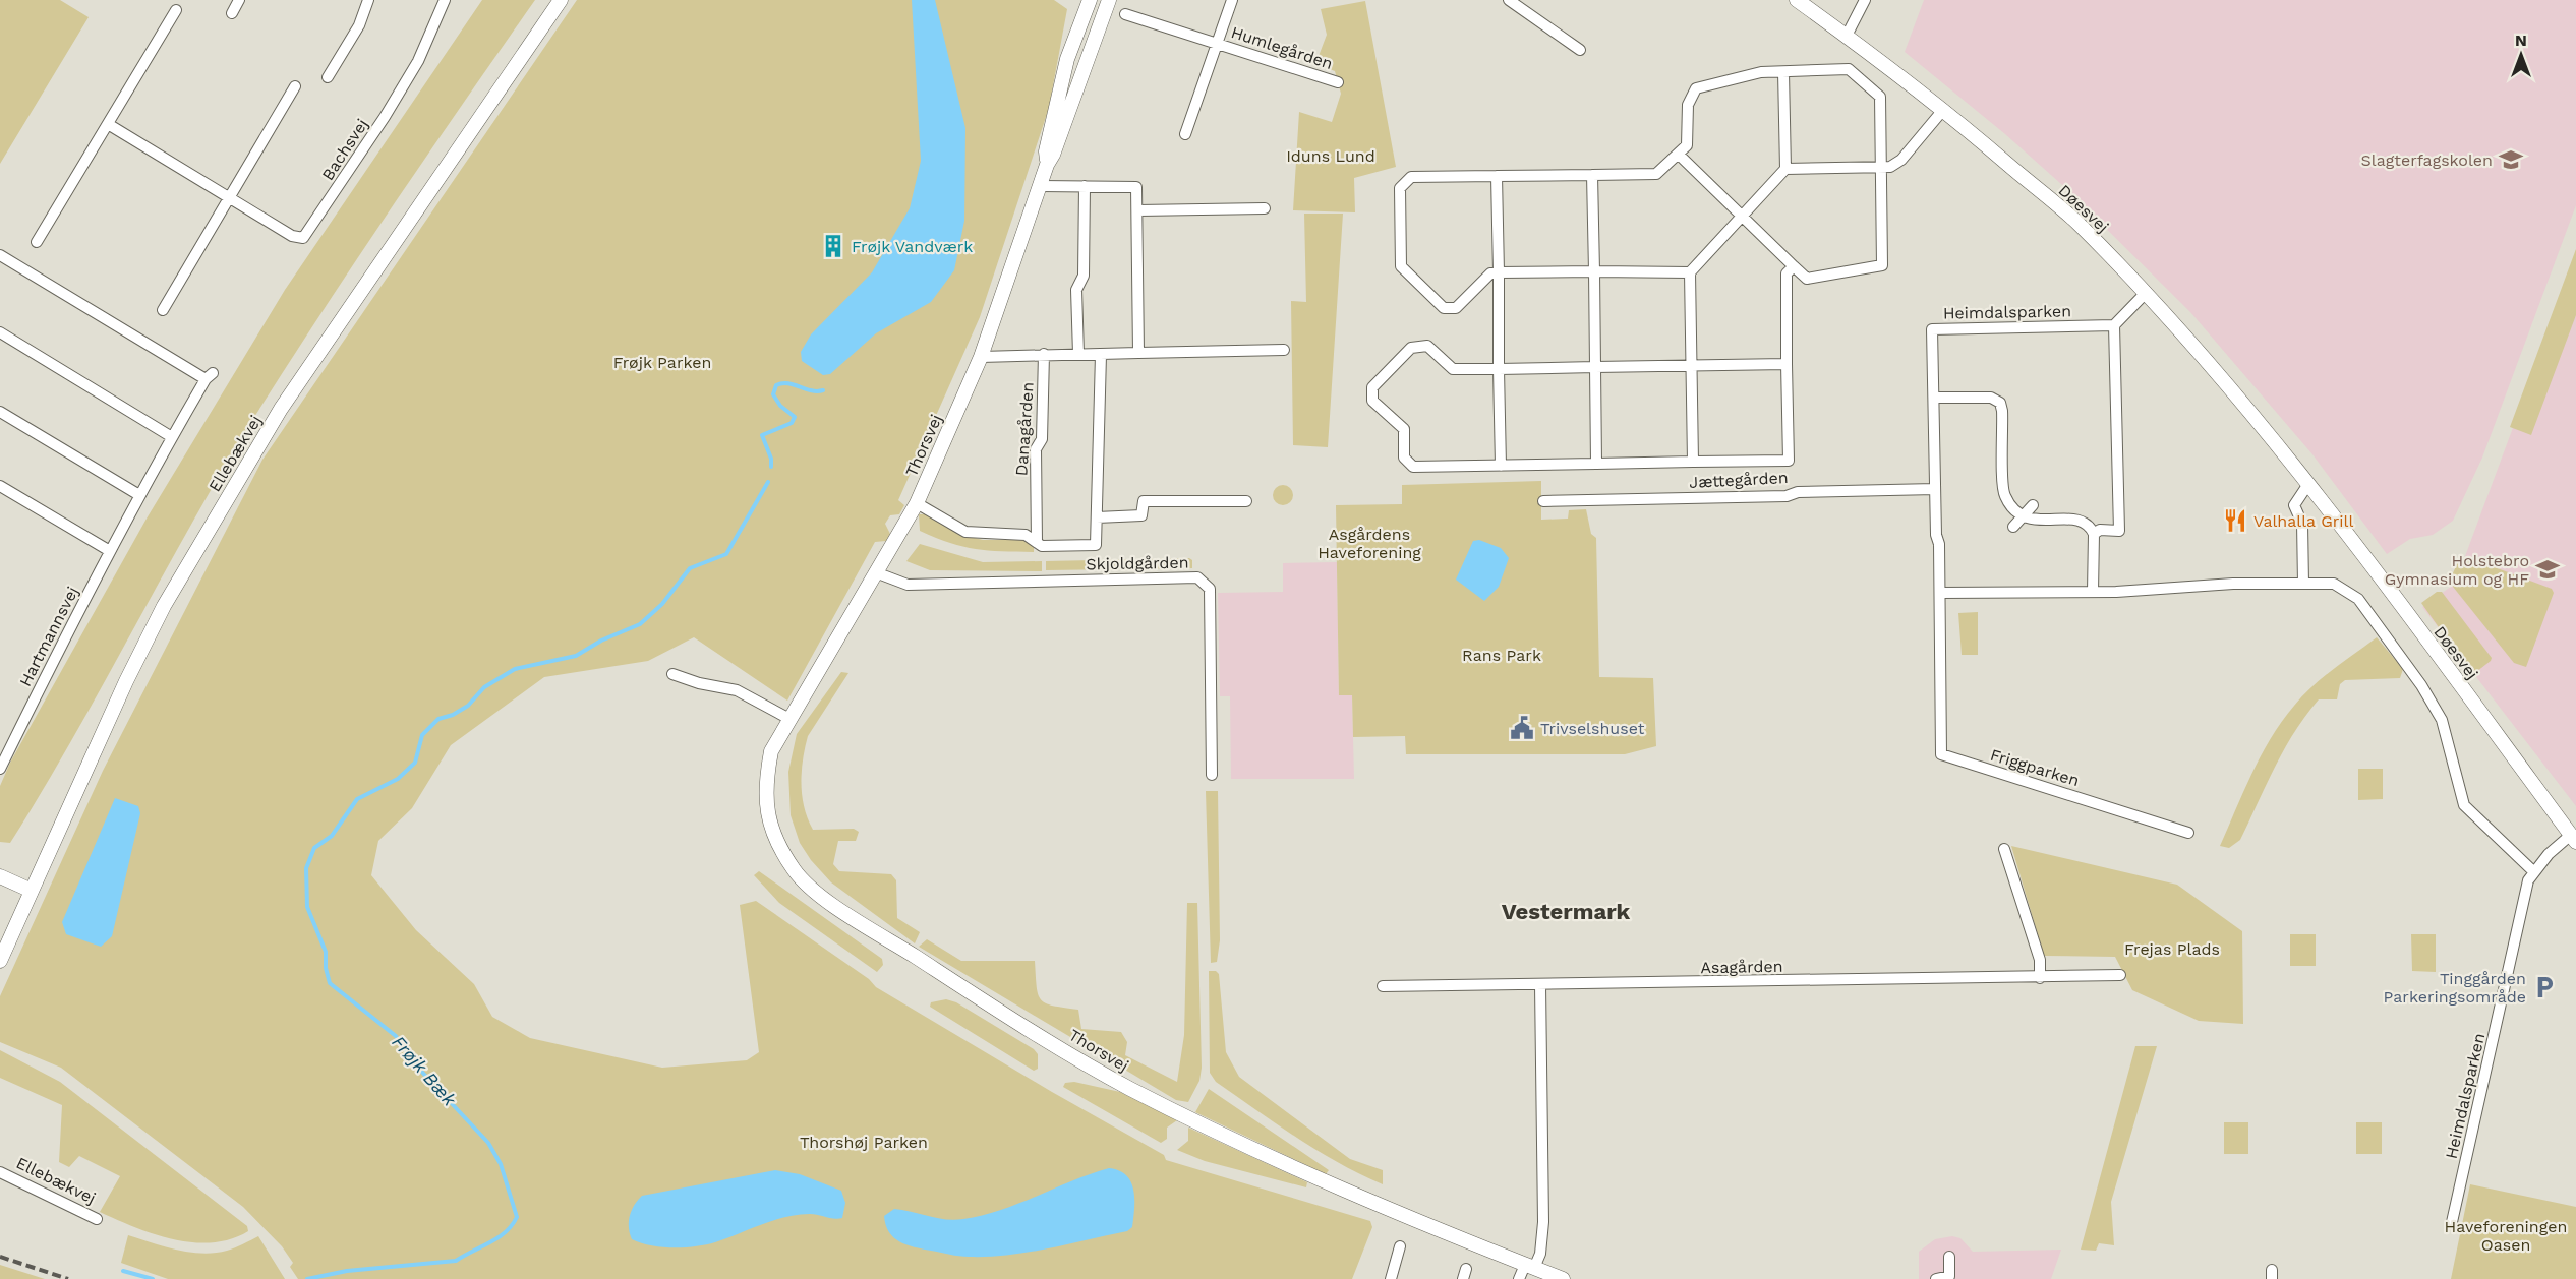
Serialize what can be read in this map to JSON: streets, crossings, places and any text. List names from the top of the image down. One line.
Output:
{"streets":{"street":["Humlegården","Bachsvej","Døesvej","Heimdalsparken","Danagården","Thorsvej","Ellebækvej","Jættegården","Skjoldgården","Hartmannsvej","Friggparken","Asagården"]},"crossings":[["Døesvej","Heimdalsparken"],["Heimdalsparken","Jættegården"],["Heimdalsparken","Friggparken"],["Thorsvej","Skjoldgården"]],"districts":["Vestermark"],"water":["Frøjk Bæk"],"parks":["Iduns Lund","Frøjk Parken","Asgårdens Haveforening","Rans Park","Frejas Plads","Thorshøj Parken","Haveforeningen Oasen"],"places":{"school or university":["Slagterfagskolen","Holstebro Gymnasium og HF"],"building":["Frøjk Vandværk"],"restaurant":["Valhalla Grill"],"public building":["Trivselshuset"],"parking":["Tinggården Parkeringsområde"]},"north":"top"}
